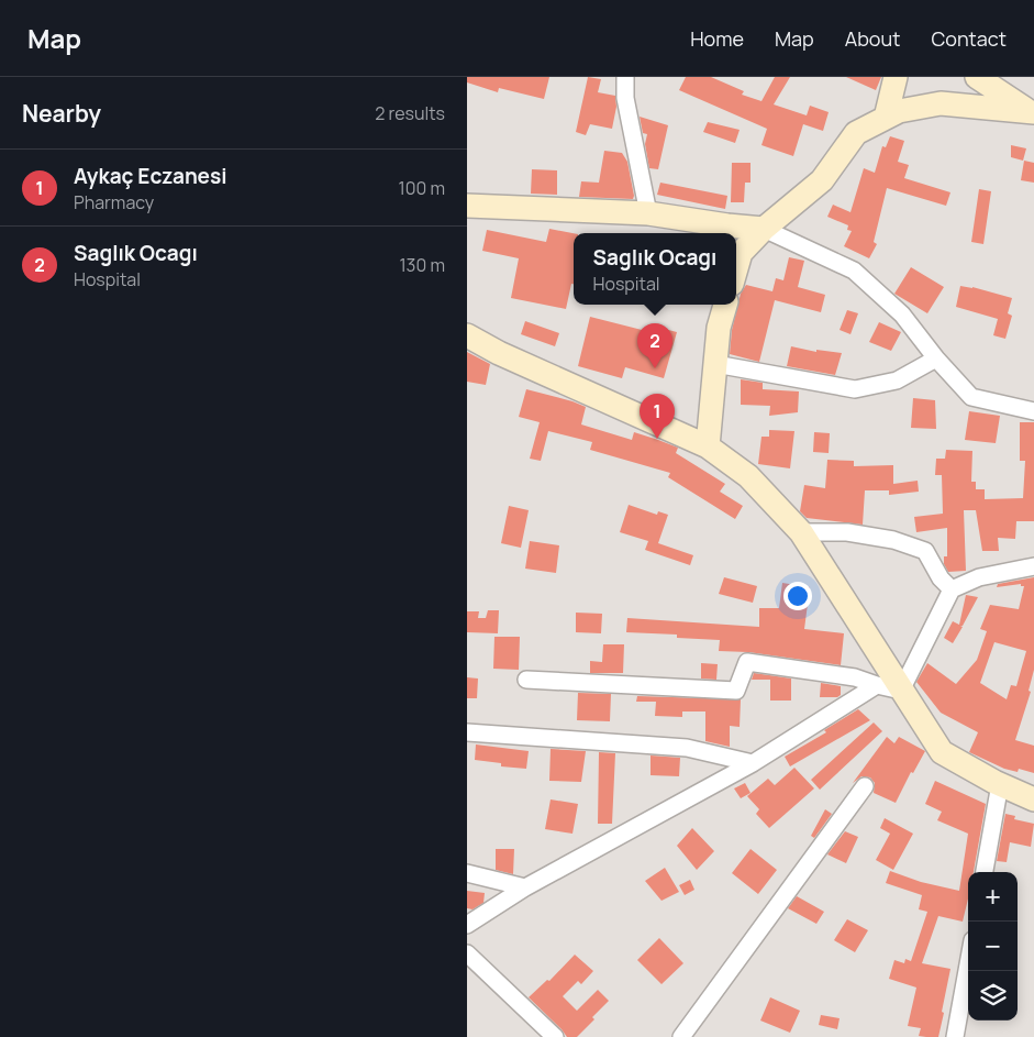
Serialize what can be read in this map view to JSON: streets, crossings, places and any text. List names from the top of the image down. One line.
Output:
{"page":{"header":"Map","nav":["Home","Map","About","Contact"],"heading":["Nearby","2 results"],"list":[{"mark":"1","name":"Aykaç Eczanesi","note":"Pharmacy","value":"100 m"},{"mark":"2","name":"Saglık Ocagı","note":"Hospital","value":"130 m"}],"popup":["Saglık Ocagı","Hospital"],"pins":["2","1"],"map_buttons":["+","−"]}}
